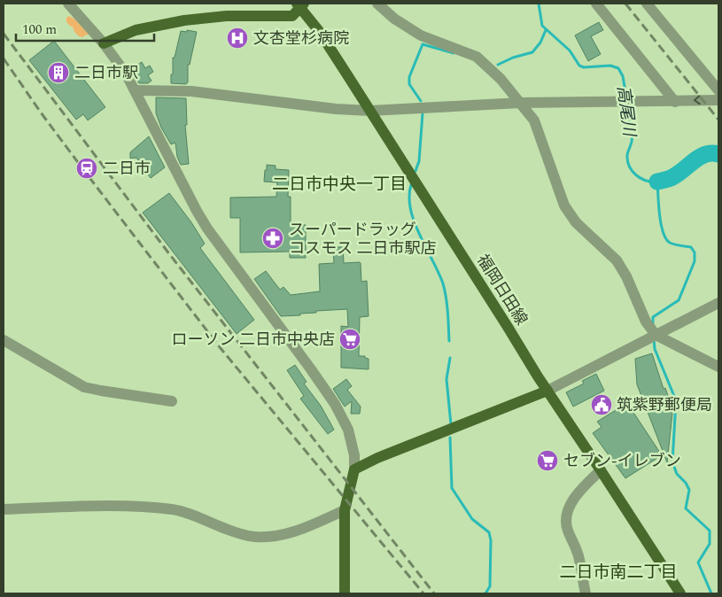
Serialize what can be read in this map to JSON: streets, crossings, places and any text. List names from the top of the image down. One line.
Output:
{"streets":{"main road":["福岡日田線"]},"districts":["二日市中央一丁目","二日市南二丁目"],"water":["高尾川"],"places":{"hospital":["文杏堂杉病院"],"building":["二日市駅"],"station":["二日市"],"pharmacy":["スーパードラッグ コスモス 二日市駅店"],"supermarket":["ローソン 二日市中央店","セブン-イレブン"],"public building":["筑紫野郵便局"]},"scale_bar":"100 m"}
